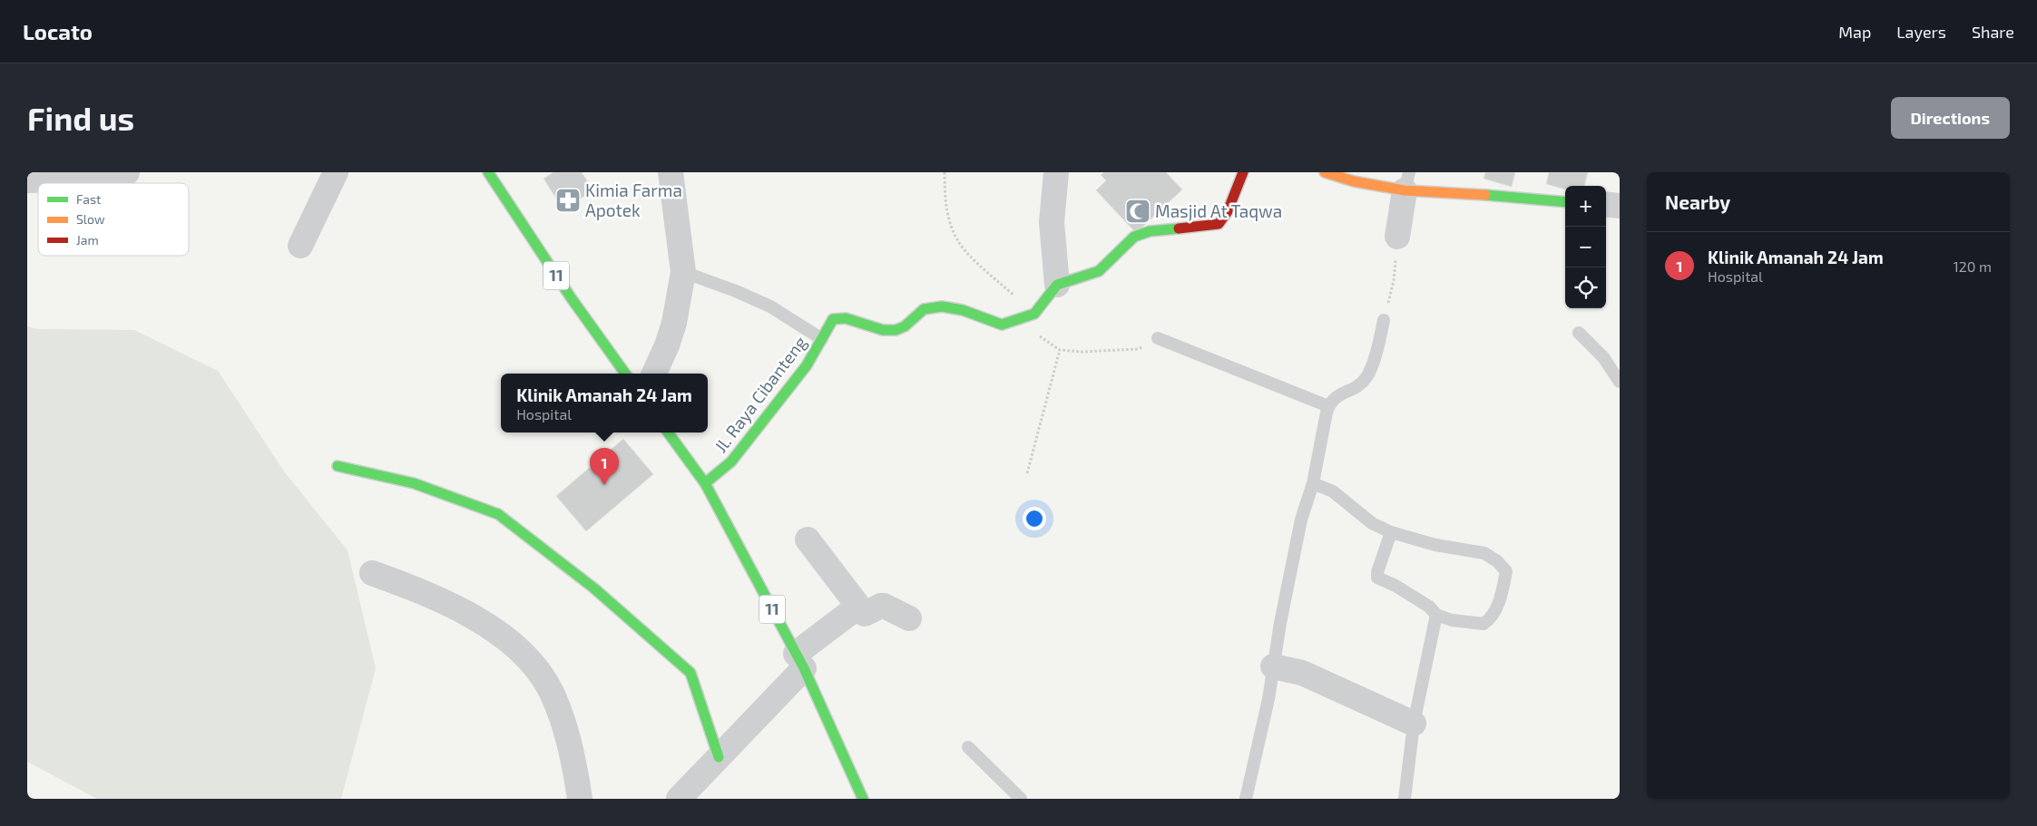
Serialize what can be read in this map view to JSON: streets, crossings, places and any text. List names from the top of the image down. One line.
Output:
{"streets":{"main road":["11","Jl. Raya Cibanteng"]},"crossings":[["11","Jl. Raya Cibanteng"]],"places":{"pharmacy":["Kimia Farma Apotek"],"mosque":["Masjid At Taqwa"]},"legend":["Fast","Slow","Jam"],"page":{"header":"Locato","nav":["Map","Layers","Share"],"buttons":"Directions","title":"Find us","heading":"Nearby","map_buttons":["+","−"],"list":[{"mark":"1","name":"Klinik Amanah 24 Jam","note":"Hospital","value":"120 m"}],"popup":["Klinik Amanah 24 Jam","Hospital"],"pins":"1"}}
